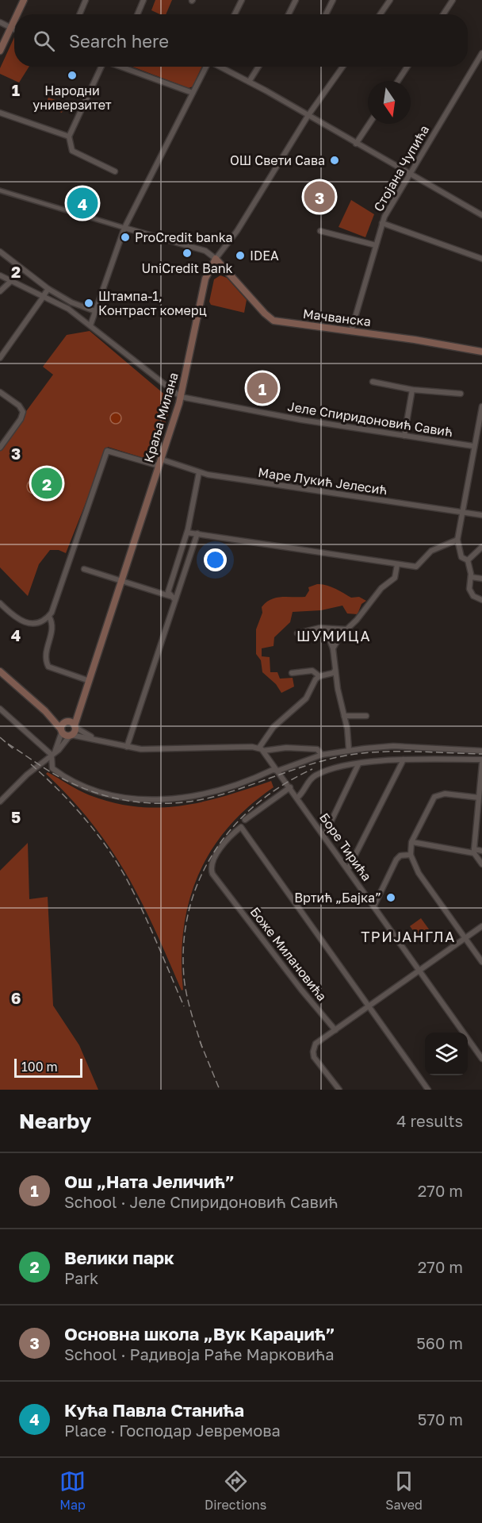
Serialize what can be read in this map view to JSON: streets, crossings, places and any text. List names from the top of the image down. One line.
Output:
{"streets":{"main road":["Мачванска","Краља Милана"],"street":["Стојана Чупића","Јеле Спиридоновић Савић","Маре Лукић Јелесић","Боре Тирића","Боже Милановића"]},"crossings":[["Стојана Чупића","Мачванска"],["Мачванска","Краља Милана"],["Краља Милана","Јеле Спиридоновић Савић"],["Краља Милана","Маре Лукић Јелесић"]],"districts":["ШУМИЦА","ТРИЈАНГЛА"],"places":["Народни универзитет","ОШ Свети Сава","ProCredit banka","UniCredit Bank","IDEA","Штампа-1, Контраст комерц","Вртић „Бајка”"],"scale_bar":"100 m","north":"bottom","page":{"search":"Search here","pins":["3","4","1","2"],"scale":"100 m","heading":["Nearby","4 results"],"list":[{"mark":"1","name":"Ош „Ната Јеличић”","note":"School · Јеле Спиридоновић Савић","value":"270 m"},{"mark":"2","name":"Велики парк","note":"Park","value":"270 m"},{"mark":"3","name":"Основна школа „Вук Караџић”","note":"School · Радивоја Раће Марковића","value":"560 m"},{"mark":"4","name":"Кућа Павла Станића","note":"Place · Господар Јевремова","value":"570 m"}],"nav":["Map","Directions","Saved"]},"grid":{"rows":["1","2","3","4","5","6"]}}
